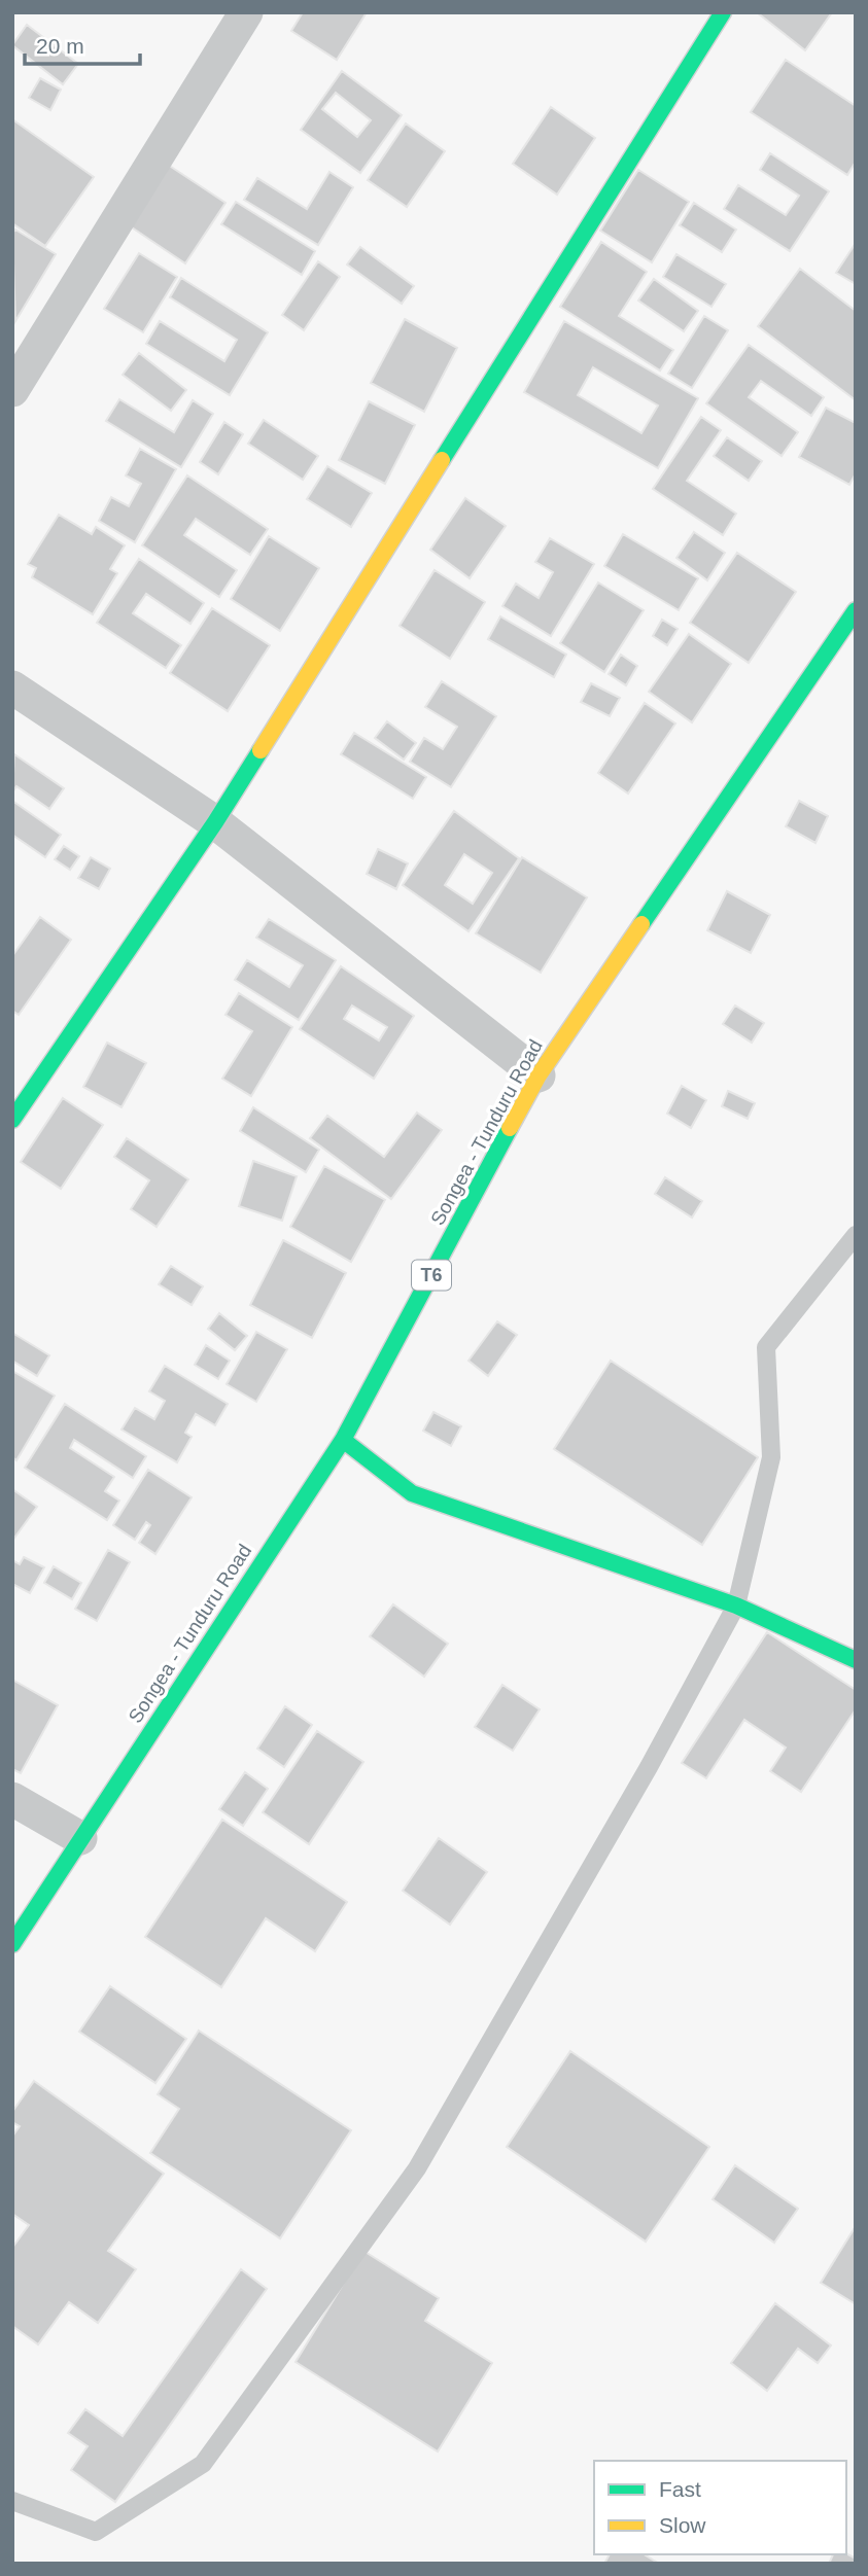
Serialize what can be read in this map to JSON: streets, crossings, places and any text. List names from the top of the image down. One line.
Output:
{"streets":{"main road":["Songea - Tunduru Road","T6"]},"legend":["Fast","Slow"],"scale_bar":"20 m"}
